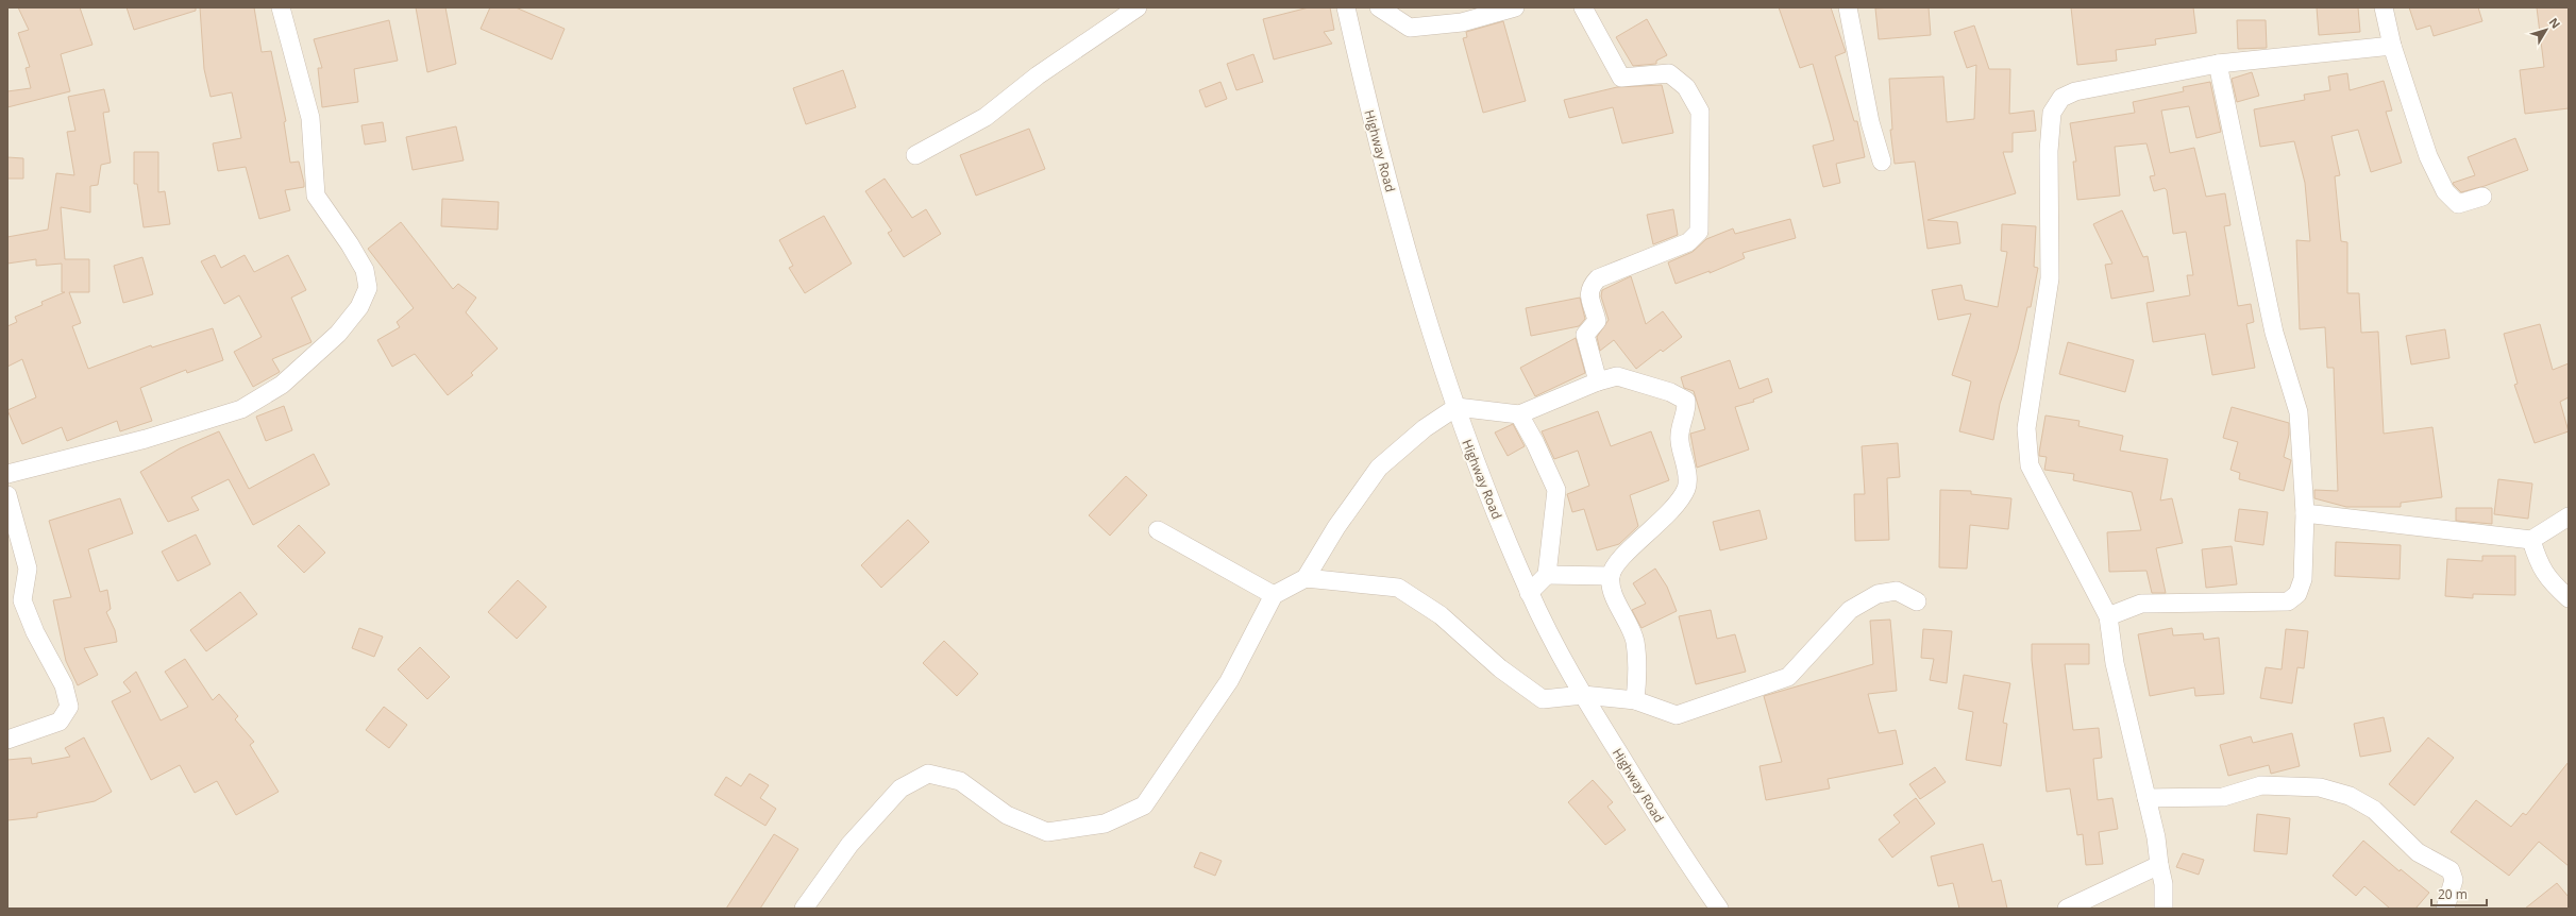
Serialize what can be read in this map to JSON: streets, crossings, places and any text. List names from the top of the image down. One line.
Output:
{"streets":{"street":["Highway Road"]},"scale_bar":"20 m","north":"top right"}
